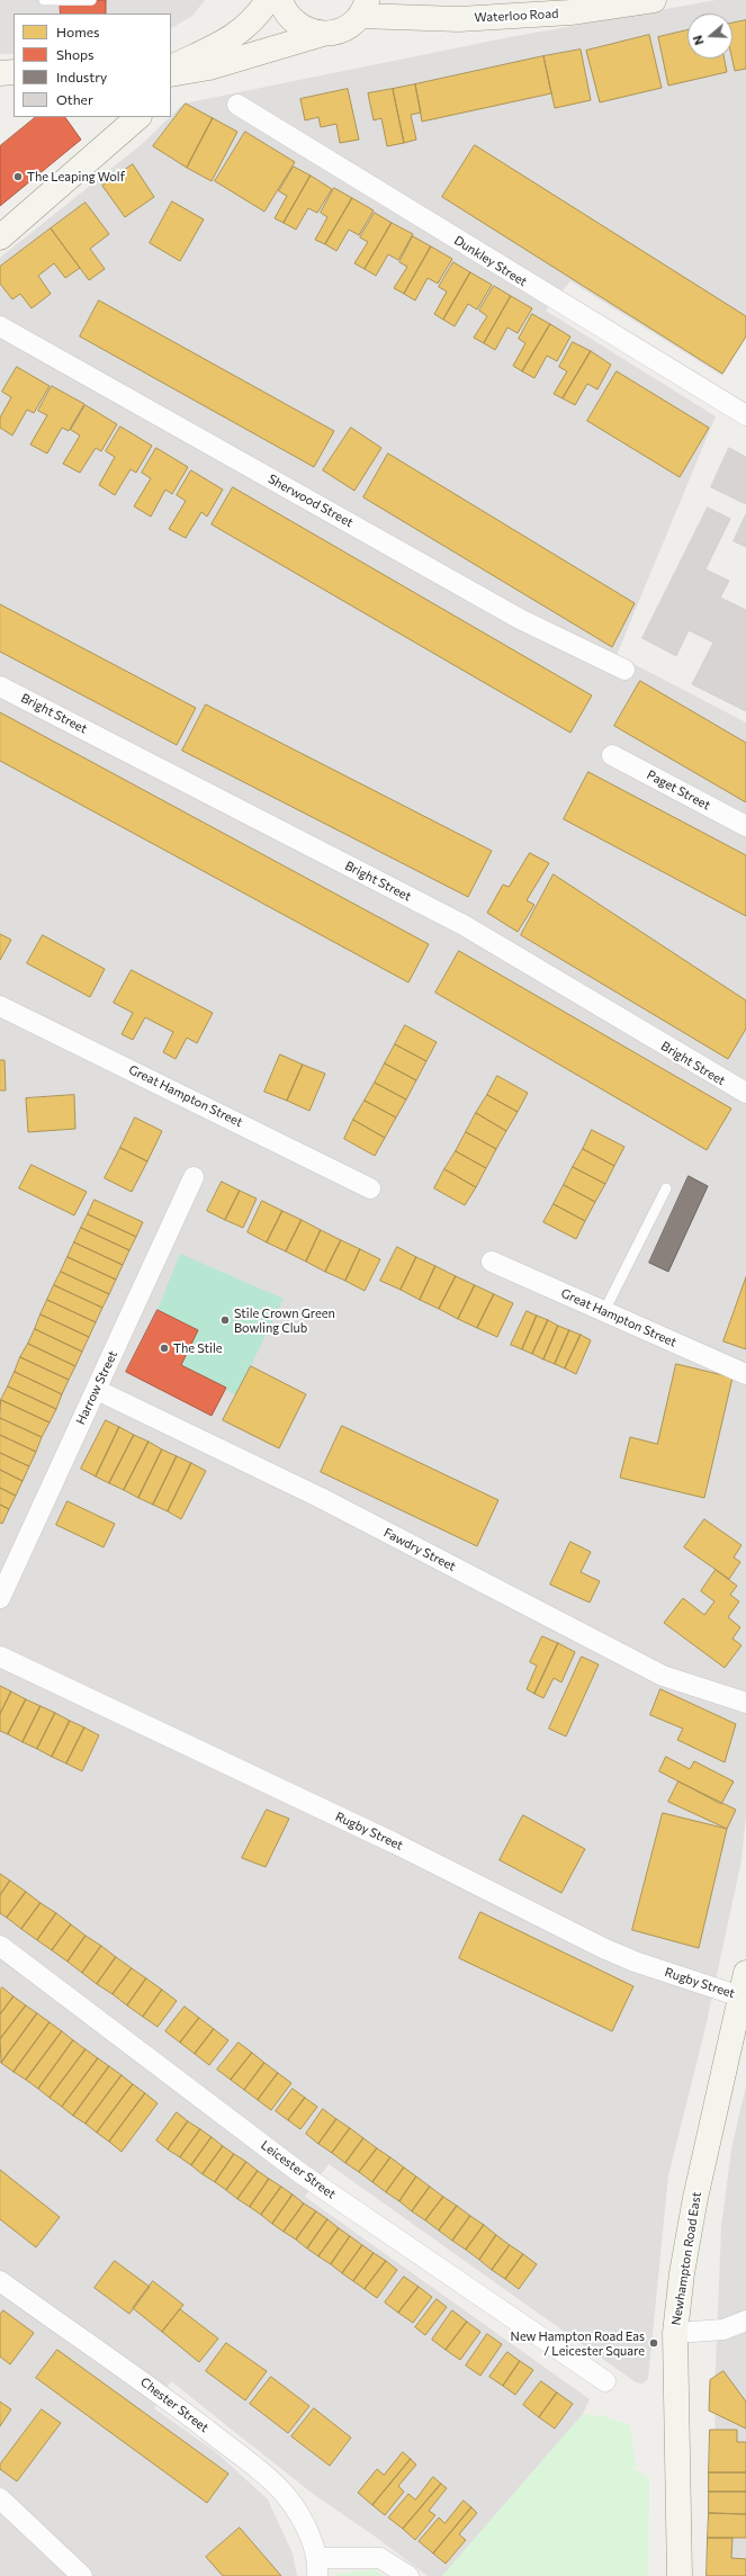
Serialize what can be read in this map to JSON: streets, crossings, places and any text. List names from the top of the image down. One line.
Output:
{"streets":{"street":["Waterloo Road","Dunkley Street","Sherwood Street","Bright Street","Paget Street","Great Hampton Street","Harrow Street","Fawdry Street","Rugby Street","Leicester Street","Newhampton Road East","Chester Street"]},"crossings":[["Harrow Street","Fawdry Street"],["Rugby Street","Newhampton Road East"]],"places":["The Leaping Wolf","Stile Crown Green Bowling Club","The Stile","New Hampton Road Eas / Leicester Square"],"legend":["Homes","Shops","Industry","Other"],"north":"left"}
